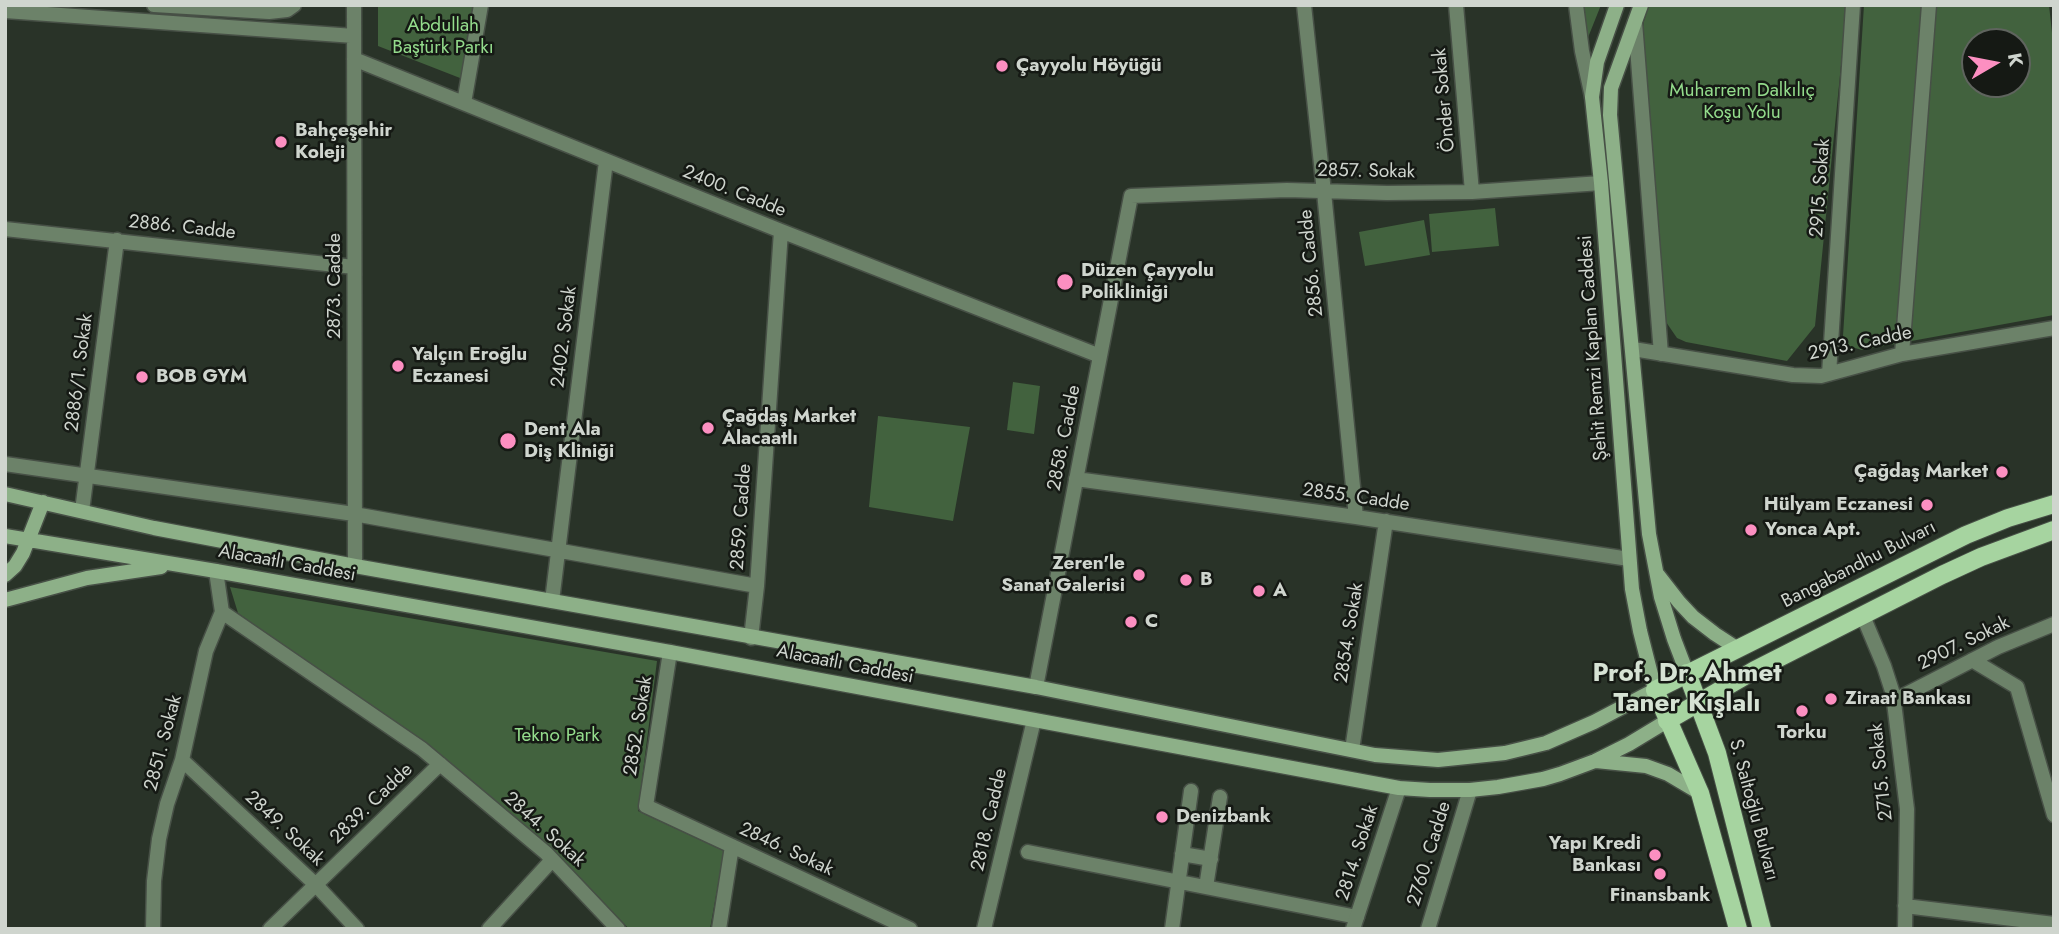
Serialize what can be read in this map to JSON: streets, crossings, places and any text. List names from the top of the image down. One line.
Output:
{"streets":{"main road":["Şehit Remzi Kaplan Caddesi","Alacaatlı Caddesi","Bangabandhu Bulvarı","S. Saltoğlu Bulvarı"],"street":["Önder Sokak","2857. Sokak","2915. Sokak","2400. Cadde","2886. Cadde","2856. Cadde","2873. Cadde","2402. Sokak","2913. Cadde","2886/1. Sokak","2858. Cadde","2855. Cadde","2859. Cadde","2854. Sokak","2907. Sokak","2852. Sokak","2851. Sokak","2715. Sokak","2839. Cadde","2818. Cadde","2849. Sokak","2844. Sokak","2846. Sokak","2814. Sokak","2760. Cadde"]},"crossings":[["Önder Sokak","2857. Sokak"],["2857. Sokak","2856. Cadde"],["2857. Sokak","Şehit Remzi Kaplan Caddesi"],["2857. Sokak","2858. Cadde"],["2915. Sokak","2913. Cadde"],["2400. Cadde","2873. Cadde"],["2400. Cadde","2402. Sokak"],["2400. Cadde","2858. Cadde"],["2400. Cadde","2859. Cadde"],["2886. Cadde","2873. Cadde"],["2886. Cadde","2886/1. Sokak"],["2856. Cadde","2855. Cadde"],["2873. Cadde","Alacaatlı Caddesi"],["2402. Sokak","Alacaatlı Caddesi"],["2913. Cadde","Şehit Remzi Kaplan Caddesi"],["Şehit Remzi Kaplan Caddesi","2855. Cadde"],["Şehit Remzi Kaplan Caddesi","Alacaatlı Caddesi"],["Şehit Remzi Kaplan Caddesi","Bangabandhu Bulvarı"],["Şehit Remzi Kaplan Caddesi","S. Saltoğlu Bulvarı"],["2886/1. Sokak","Alacaatlı Caddesi"],["2858. Cadde","2855. Cadde"],["2858. Cadde","Alacaatlı Caddesi"],["2855. Cadde","2854. Sokak"],["2859. Cadde","Alacaatlı Caddesi"],["Alacaatlı Caddesi","Bangabandhu Bulvarı"],["Alacaatlı Caddesi","2854. Sokak"],["Alacaatlı Caddesi","2852. Sokak"],["Alacaatlı Caddesi","2818. Cadde"],["Alacaatlı Caddesi","2814. Sokak"],["Alacaatlı Caddesi","2760. Cadde"],["Bangabandhu Bulvarı","S. Saltoğlu Bulvarı"],["2907. Sokak","2715. Sokak"],["2852. Sokak","2846. Sokak"],["2851. Sokak","2849. Sokak"],["2839. Cadde","2849. Sokak"],["2839. Cadde","2844. Sokak"]],"districts":["Prof. Dr. Ahmet Taner Kışlalı"],"parks":["Abdullah Baştürk Parkı","Muharrem Dalkılıç Koşu Yolu","Tekno Park"],"places":["Çayyolu Höyüğü","Bahçeşehir Koleji","Düzen Çayyolu Polikliniği","Yalçın Eroğlu Eczanesi","BOB GYM","Çağdaş Market Alacaatlı","Dent Ala Diş Kliniği","Çağdaş Market","Hülyam Eczanesi","Yonca Apt.","Zeren'le Sanat Galerisi","B","A","C","Ziraat Bankası","Torku","Denizbank","Yapı Kredi Bankası","Finansbank"],"north":"right"}
